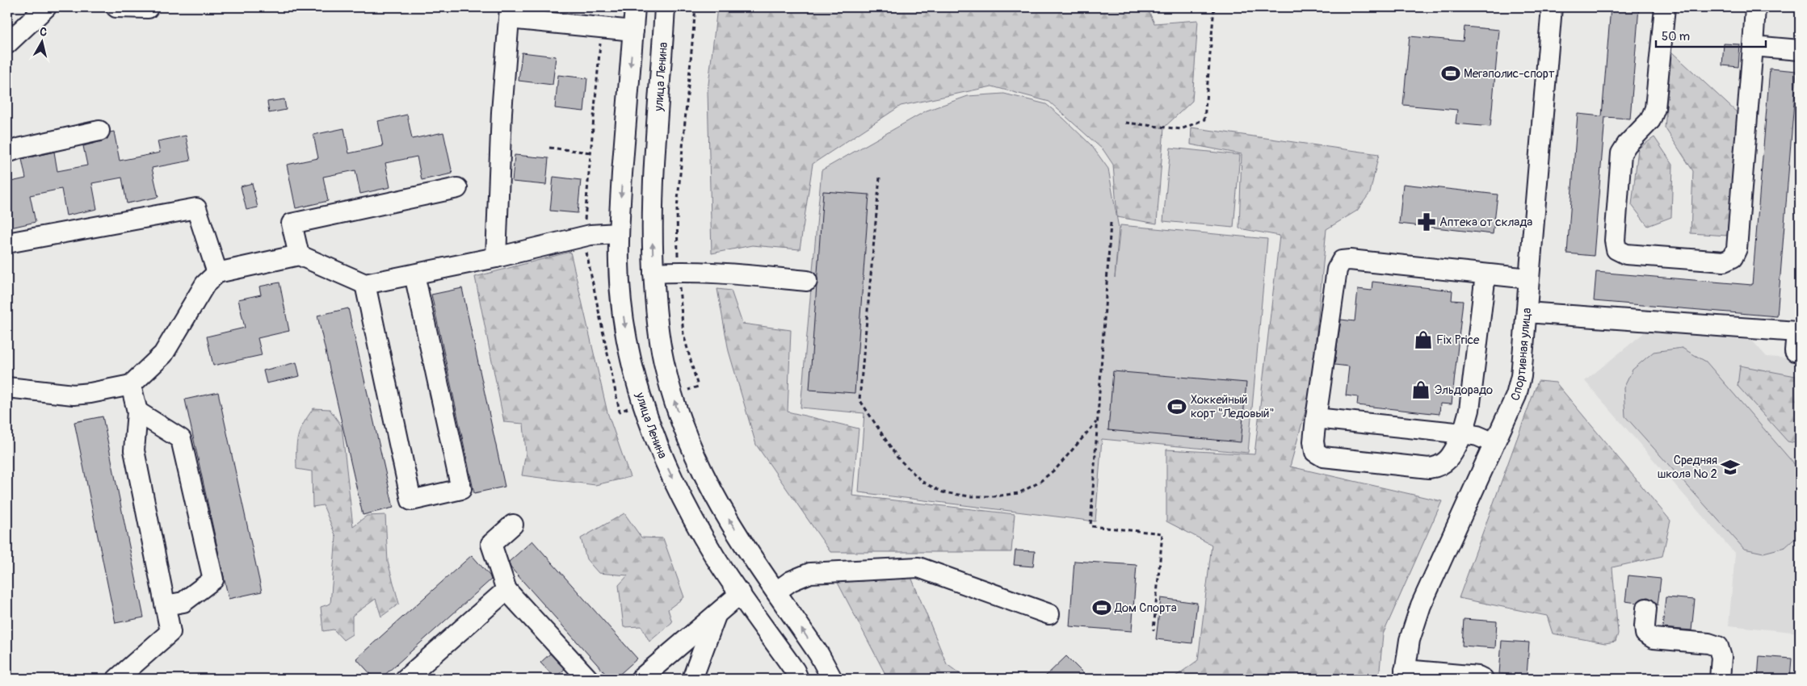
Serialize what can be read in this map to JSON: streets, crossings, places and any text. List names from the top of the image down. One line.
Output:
{"streets":{"street":["улица Ленина","Спортивная улица"]},"places":{"sports":["Мегаполис-спорт","Хоккейный корт \"Ледовый\"","Дом Спорта"],"pharmacy":["Аптека от склада"],"shop":["Fix Price","Эльдорадо"],"school or university":["Средняя школа № 2"]},"scale_bar":"50 m","north":"top"}
